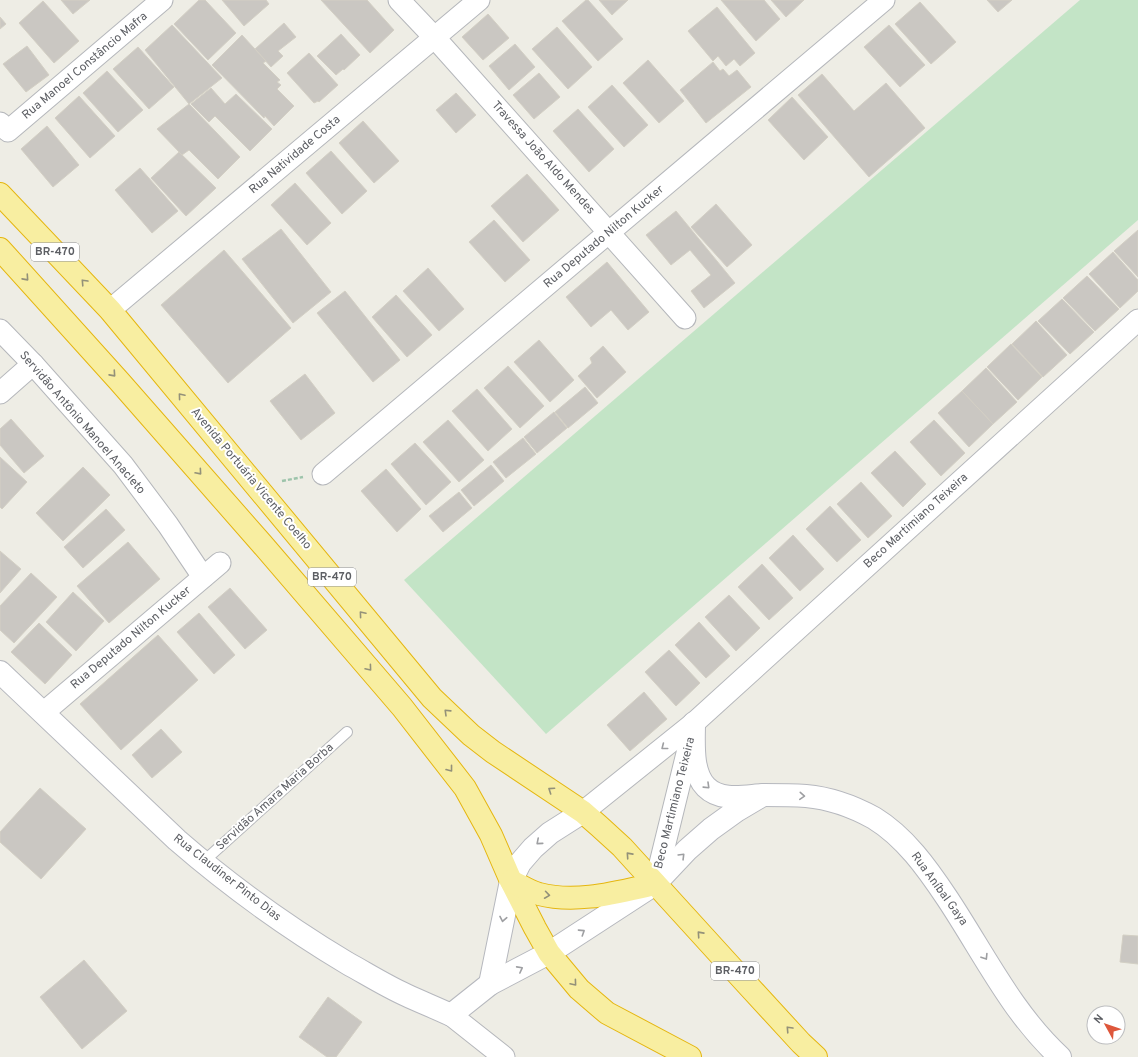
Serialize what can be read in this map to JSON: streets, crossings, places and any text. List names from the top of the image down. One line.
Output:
{"streets":{"highway":["BR-470","Avenida Portuária Vicente Coelho"],"main road":["Rua Claudiner Pinto Dias","Rua Aníbal Gaya"],"street":["Rua Manoel Constâncio Mafra","Rua Natividade Costa","Travessa João Aldo Mendes","Rua Deputado Nilton Kucker","Servidão Antônio Manoel Anacleto","Beco Martimiano Teixeira"],"lane":["Servidão Amara Maria Borba"]},"crossings":[["Rua Natividade Costa","Travessa João Aldo Mendes"],["Rua Natividade Costa","Avenida Portuária Vicente Coelho"],["Travessa João Aldo Mendes","Rua Deputado Nilton Kucker"],["Rua Deputado Nilton Kucker","Servidão Antônio Manoel Anacleto"],["Rua Deputado Nilton Kucker","Rua Claudiner Pinto Dias"],["Avenida Portuária Vicente Coelho","Beco Martimiano Teixeira"],["Beco Martimiano Teixeira","Rua Aníbal Gaya"],["Servidão Amara Maria Borba","Rua Claudiner Pinto Dias"]],"one_way":["Rua Aníbal Gaya"],"north":"top left"}
